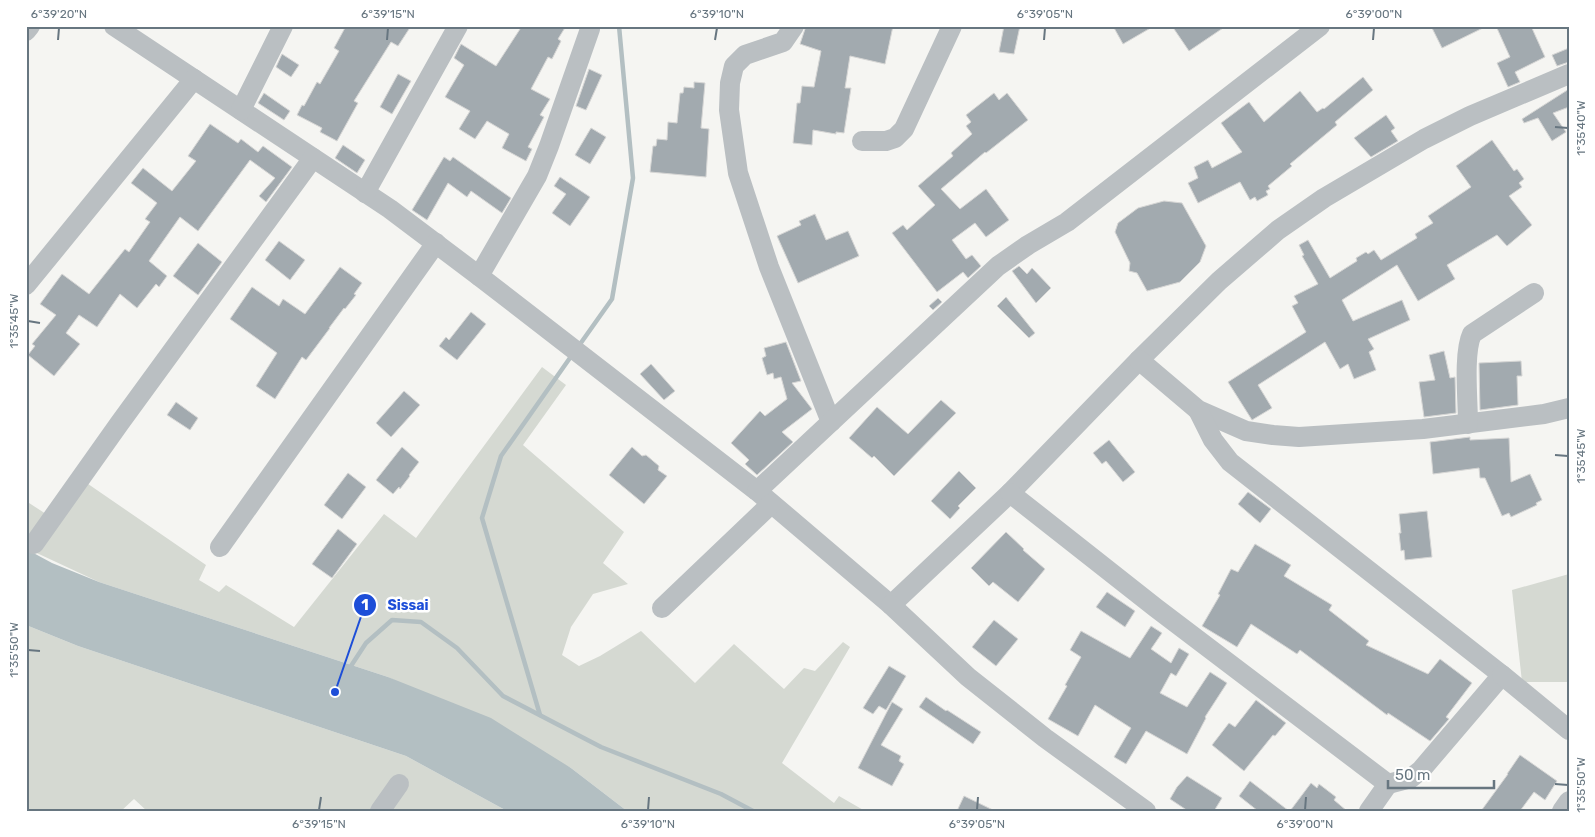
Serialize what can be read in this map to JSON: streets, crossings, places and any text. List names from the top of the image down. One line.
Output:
{"places":["Sissai"],"scale_bar":"50 m","coordinates":["6°39'20\"N","6°39'15\"N","6°39'10\"N","6°39'05\"N","6°39'00\"N","1°35'40\"W","1°35'45\"W","1°35'50\"W"]}
